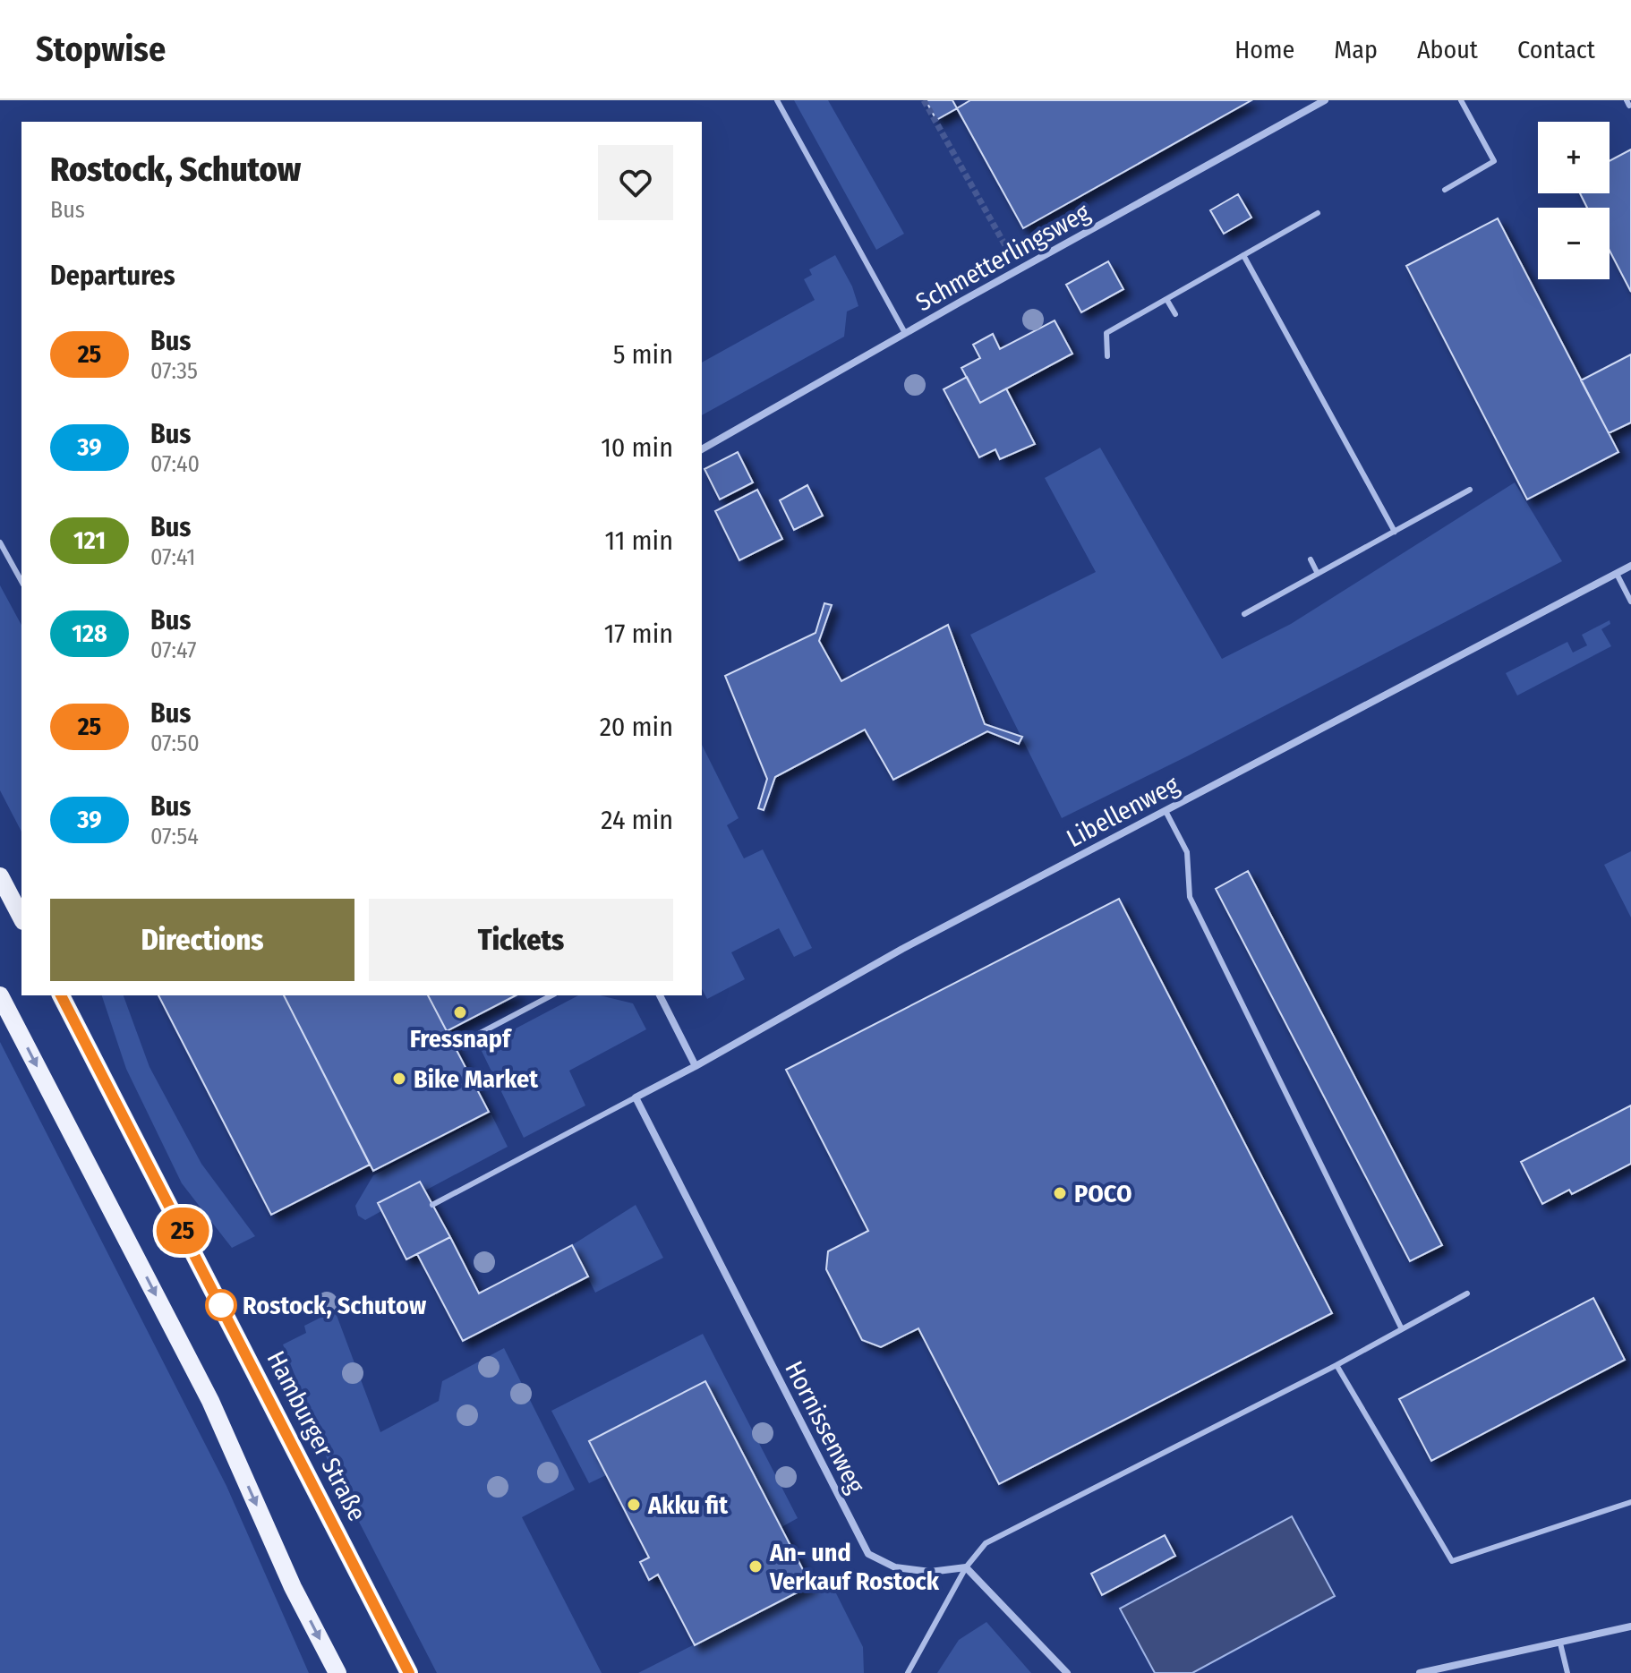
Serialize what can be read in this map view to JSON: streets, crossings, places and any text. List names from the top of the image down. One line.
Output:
{"streets":{"main road":["Hamburger Straße"],"street":["Schmetterlingsweg","Libellenweg","Hornissenweg"]},"crossings":[["Libellenweg","Hornissenweg"]],"places":["Fressnapf","Bike Market","POCO","Rostock, Schutow","Akku fit","An- und Verkauf Rostock"],"lines":["bus line 25"],"page":{"header":"Stopwise","nav":["Home","Map","About","Contact"],"on_map":"25","map_buttons":["+","−"],"heading":[["Rostock, Schutow","Bus"],"Departures"],"list":[{"mark":"25","name":"Bus","note":"07:35","value":"5 min"},{"mark":"39","name":"Bus","note":"07:40","value":"10 min"},{"mark":"121","name":"Bus","note":"07:41","value":"11 min"},{"mark":"128","name":"Bus","note":"07:47","value":"17 min"},{"mark":"25","name":"Bus","note":"07:50","value":"20 min"},{"mark":"39","name":"Bus","note":"07:54","value":"24 min"}],"buttons":["Directions","Tickets"]}}
